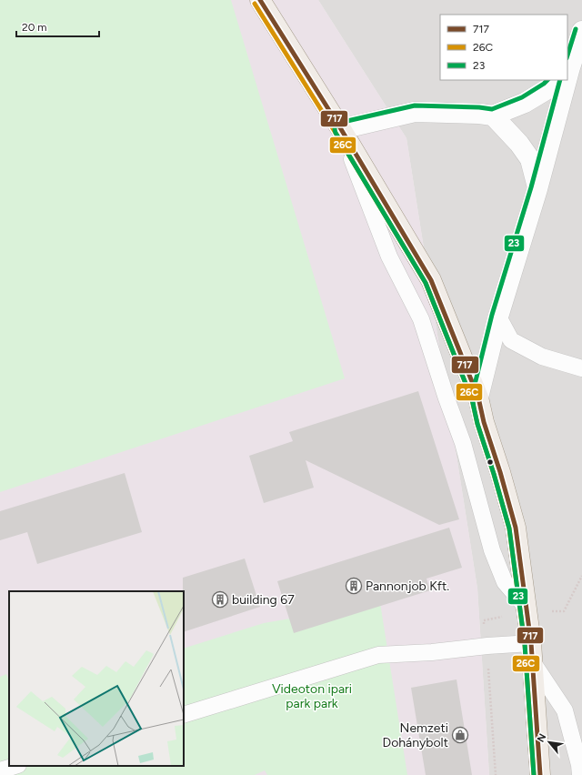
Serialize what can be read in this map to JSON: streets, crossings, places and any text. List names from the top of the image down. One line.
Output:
{"parks":["Videoton ipari park park"],"places":{"building":["Pannonjob Kft.","building 67"],"shop":["Nemzeti Dohánybolt"]},"lines":["transit line 717","transit line 26C","transit line 23"],"legend":["717","26C","23"],"scale_bar":"20 m","north":"top left"}
